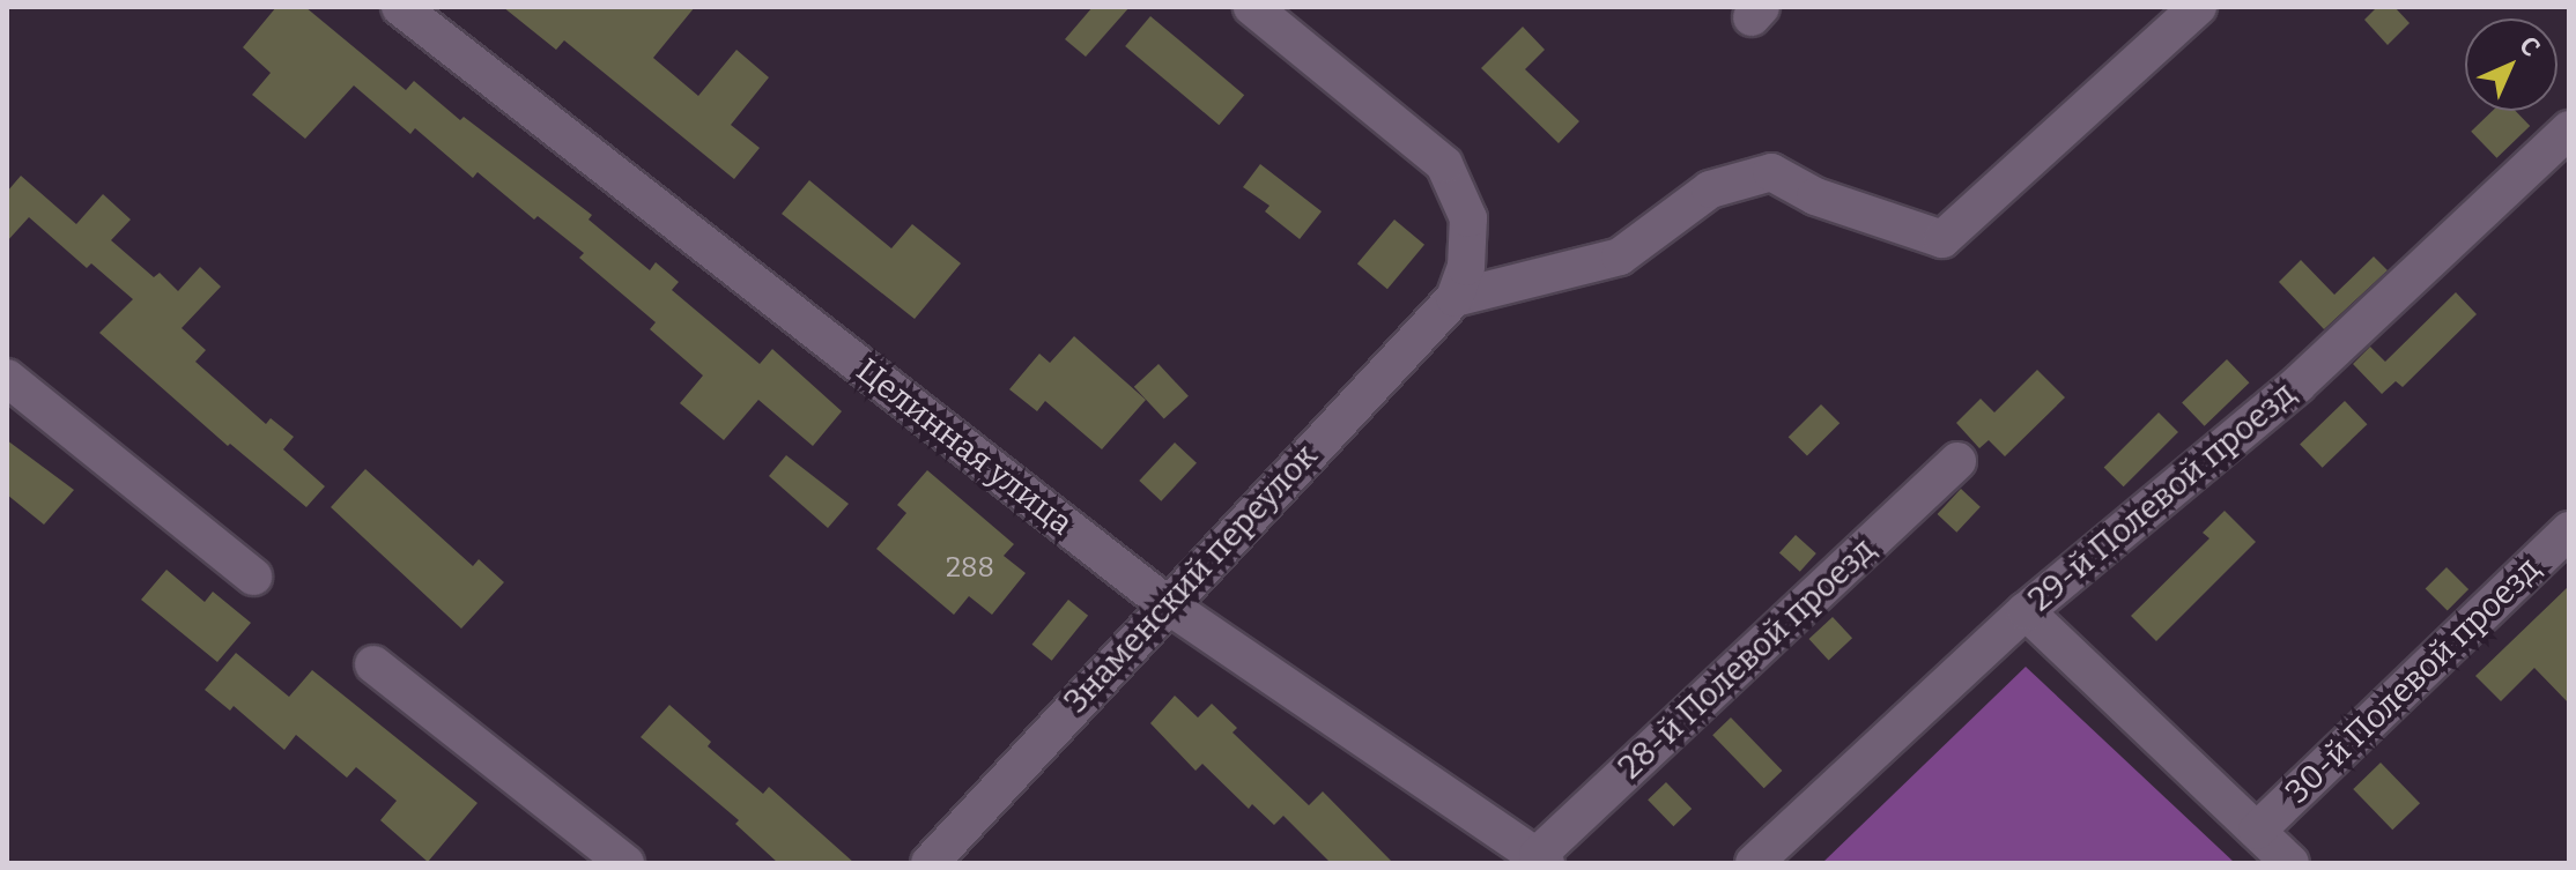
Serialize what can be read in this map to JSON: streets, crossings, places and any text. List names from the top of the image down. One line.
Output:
{"streets":{"street":["Целинная улица","29-й Полевой проезд","Знаменский переулок","28-й Полевой проезд","30-й Полевой проезд"]},"crossings":[["Целинная улица","Знаменский переулок"],["Целинная улица","28-й Полевой проезд"]],"house_numbers":["288"],"north":"top right"}
